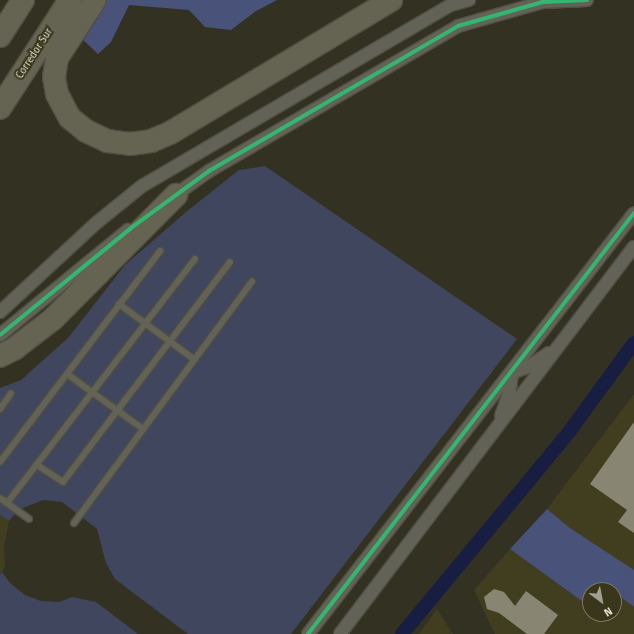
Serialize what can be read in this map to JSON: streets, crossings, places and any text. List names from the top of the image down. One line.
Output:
{"streets":{"highway":["Corredor Sur"]},"north":"bottom right"}
